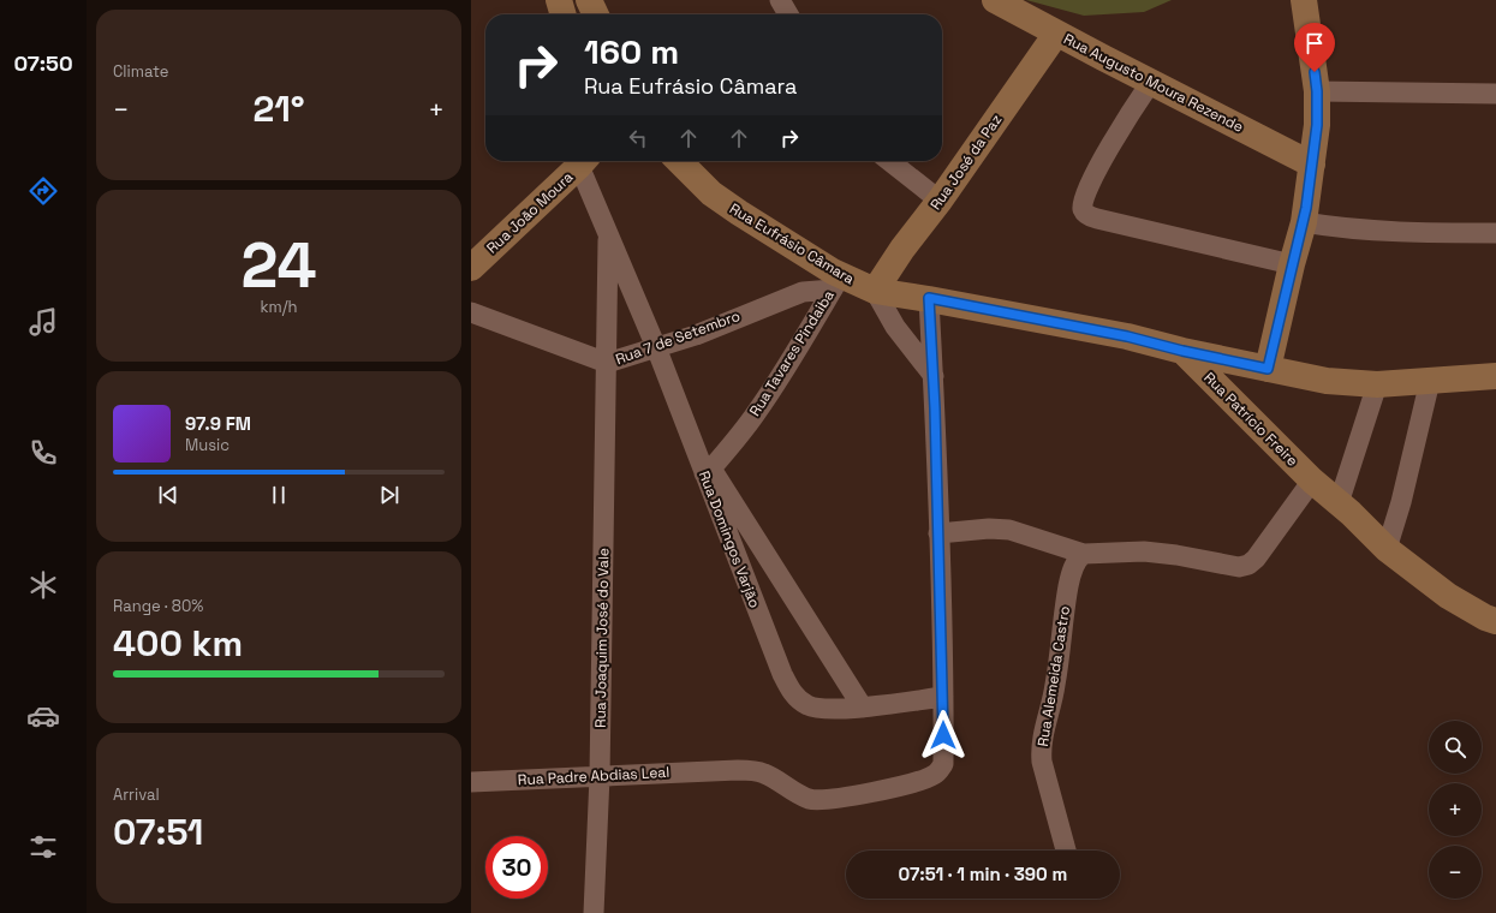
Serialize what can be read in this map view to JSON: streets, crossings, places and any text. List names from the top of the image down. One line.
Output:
{"streets":{"street":["Rua Augusto Moura Rezende","Rua José da Paz","Rua João Moura","Rua Eufrásio Câmara","Rua 7 de Setembro","Rua Tavares Pindaiba","Rua Patrício Freire","Rua Domingos Varjão","Rua Joaquim José do Vale","Rua Alemeida Castro","Rua Padre Abdias Leal"]},"crossings":[["Rua Augusto Moura Rezende","Rua José da Paz"],["Rua José da Paz","Rua Eufrásio Câmara"],["Rua Eufrásio Câmara","Rua 7 de Setembro"],["Rua Eufrásio Câmara","Rua Tavares Pindaiba"],["Rua Eufrásio Câmara","Rua Patrício Freire"],["Rua 7 de Setembro","Rua Tavares Pindaiba"],["Rua 7 de Setembro","Rua Domingos Varjão"],["Rua 7 de Setembro","Rua Joaquim José do Vale"],["Rua Tavares Pindaiba","Rua Domingos Varjão"],["Rua Domingos Varjão","Rua Padre Abdias Leal"],["Rua Joaquim José do Vale","Rua Padre Abdias Leal"]],"page":{"tabs":"07:50","tile":["Climate",["24","km/h"],["Range · 80%","400 km"],["Arrival","07:51"]],"turn":["160 m","Rua Eufrásio Câmara"],"heat":["−","21°","+"],"song":["97.9 FM","Music"],"map_buttons":["+","−"],"limit":"30","trip":"07:51 · 1 min · 390 m"}}
